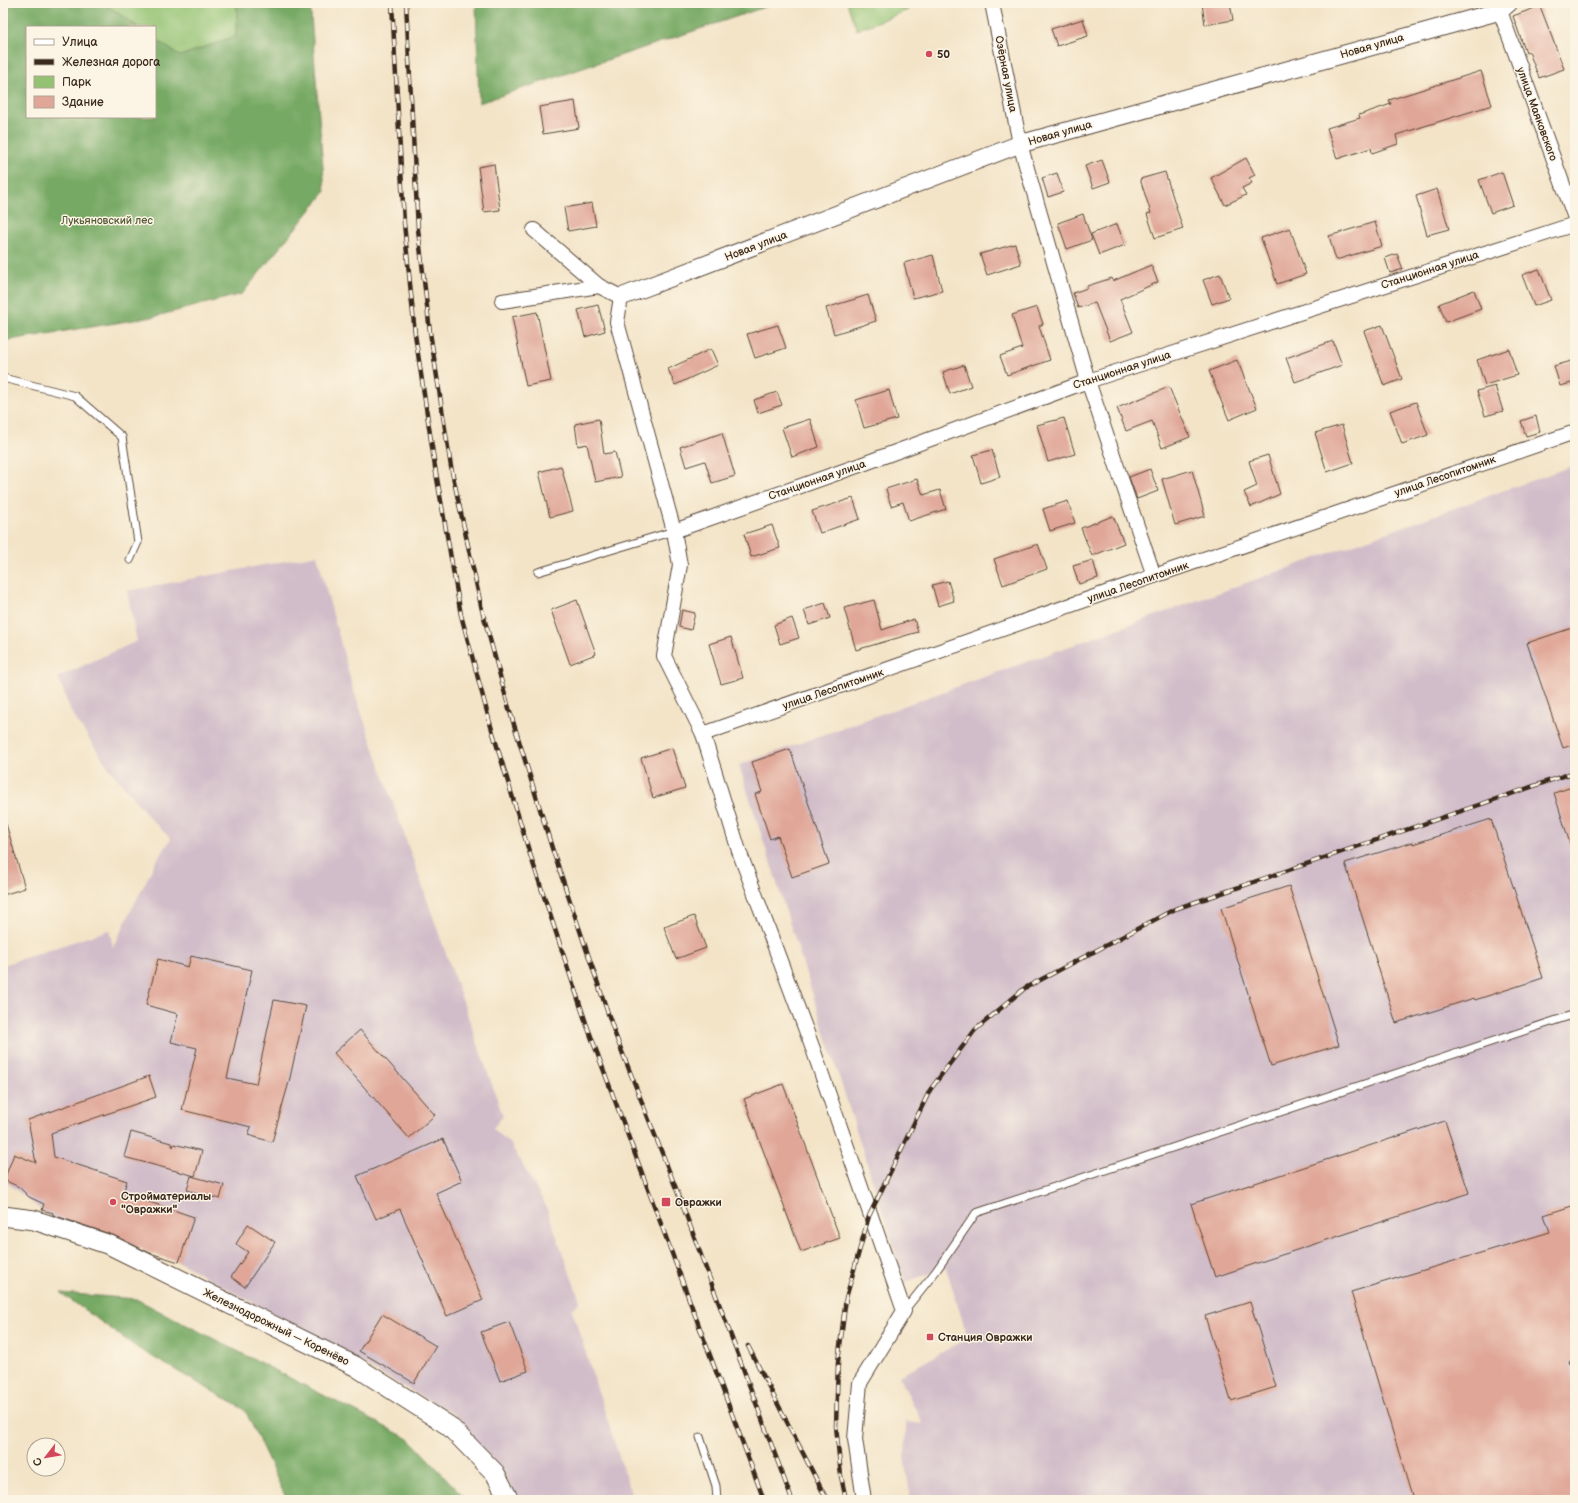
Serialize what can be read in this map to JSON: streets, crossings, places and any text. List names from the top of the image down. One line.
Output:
{"streets":{"main road":["Железнодорожный — Коренёво"],"street":["Новая улица","Озёрная улица","улица Маяковского","Станционная улица","улица Лесопитомник"]},"crossings":[["Новая улица","Озёрная улица"],["Новая улица","улица Маяковского"],["Озёрная улица","Станционная улица"],["Озёрная улица","улица Лесопитомник"]],"parks":["Лукьяновский лес"],"places":{"other":["50","Стройматериалы \"Овражки\""],"transit":["Овражки","Станция Овражки"]},"legend":["Улица","Железная дорога","Парк","Здание"],"north":"bottom left"}
